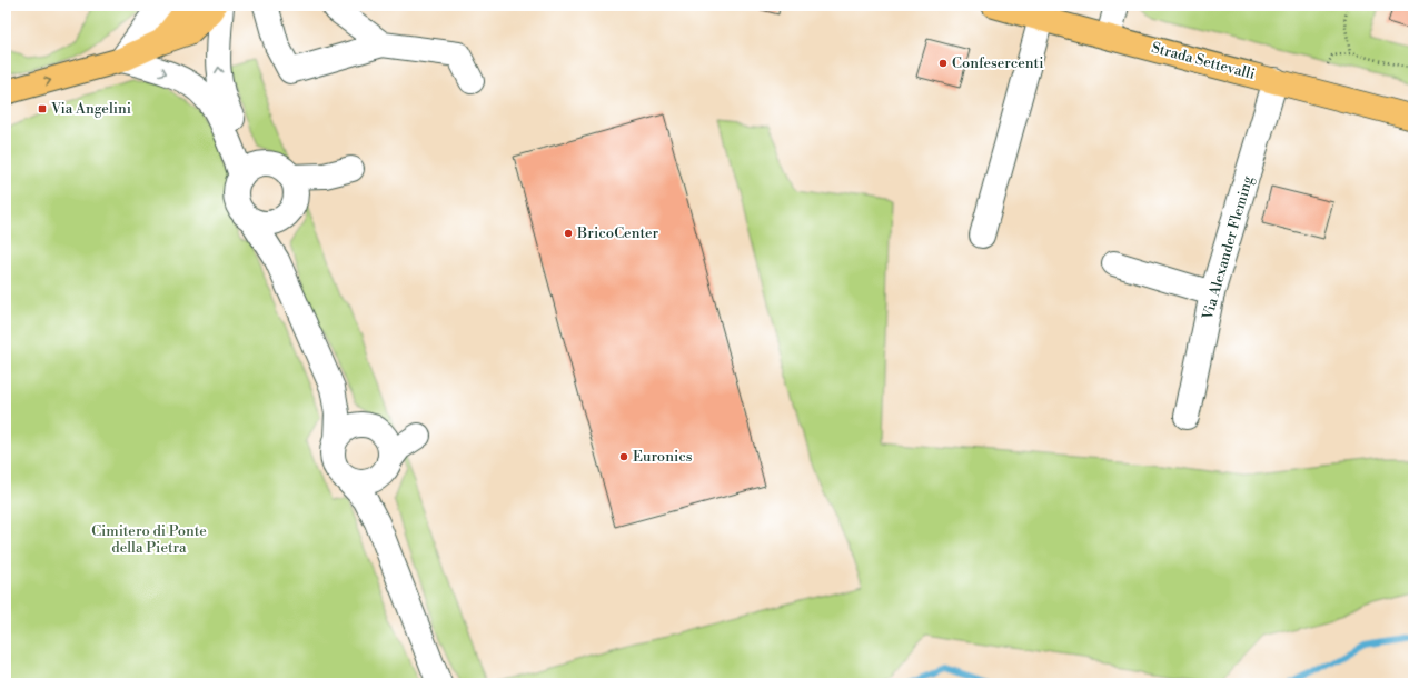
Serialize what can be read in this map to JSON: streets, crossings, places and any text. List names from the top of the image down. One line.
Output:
{"streets":{"main road":["Strada Settevalli"],"street":["Via Alexander Fleming"]},"crossings":[["Strada Settevalli","Via Alexander Fleming"]],"parks":["Cimitero di Ponte della Pietra"],"places":{"other":["Confesercenti","BricoCenter","Euronics"],"transit":["Via Angelini"]}}
